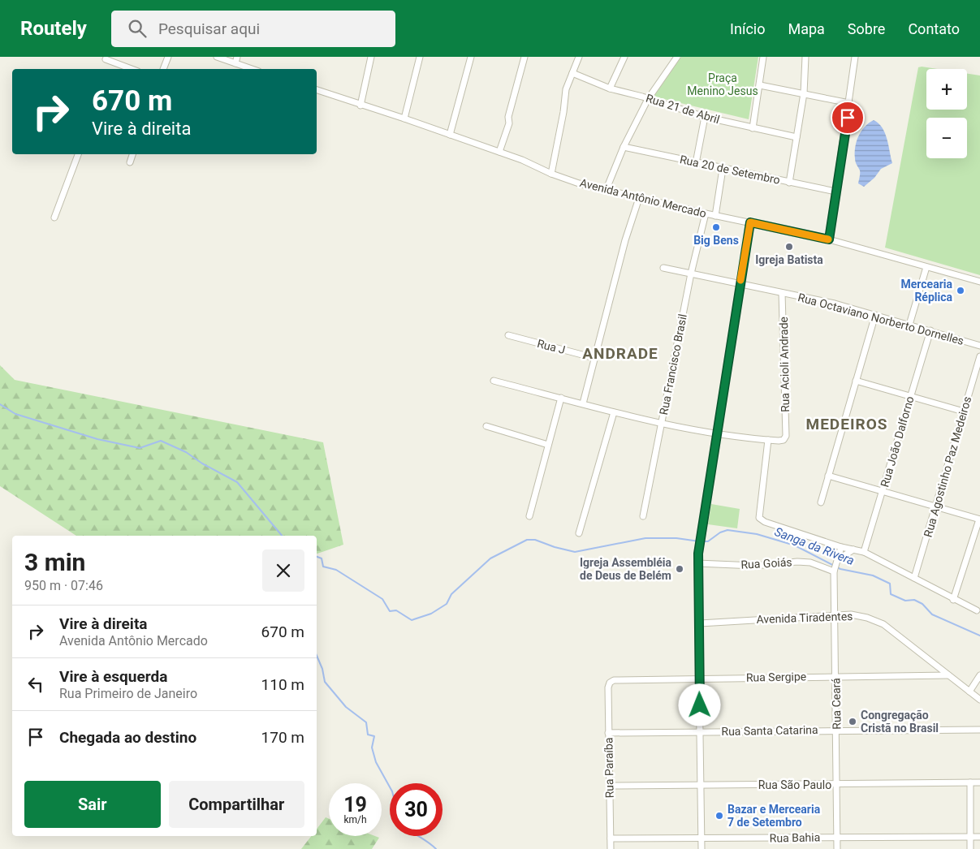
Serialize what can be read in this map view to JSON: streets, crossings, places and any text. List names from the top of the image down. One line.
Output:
{"streets":{"street":["Rua 21 de Abril","Rua 20 de Setembro","Avenida Antônio Mercado","Rua Octaviano Norberto Dornelles","Rua J","Rua Francisco Brasil","Rua Acioli Andrade","Rua João Dalforno","Rua Agostinho Paz Medeiros","Rua Goiás","Avenida Tiradentes","Rua Sergipe","Rua Ceará","Rua Santa Catarina","Rua Paraíba","Rua São Paulo","Rua Bahia"]},"crossings":[["Avenida Antônio Mercado","Rua Francisco Brasil"],["Rua Octaviano Norberto Dornelles","Rua Francisco Brasil"],["Rua Octaviano Norberto Dornelles","Rua Acioli Andrade"],["Rua Octaviano Norberto Dornelles","Rua João Dalforno"],["Rua Goiás","Rua Ceará"],["Avenida Tiradentes","Rua Sergipe"],["Avenida Tiradentes","Rua Ceará"],["Rua Sergipe","Rua Ceará"],["Rua Sergipe","Rua Paraíba"],["Rua Ceará","Rua Santa Catarina"],["Rua Ceará","Rua São Paulo"],["Rua Ceará","Rua Bahia"],["Rua Santa Catarina","Rua Paraíba"],["Rua Paraíba","Rua São Paulo"],["Rua Paraíba","Rua Bahia"]],"districts":["ANDRADE","MEDEIROS"],"water":["Sanga da Rivera"],"parks":["Praça Menino Jesus"],"places":["Big Bens","Igreja Batista","Mercearia Réplica","Igreja Assembléia de Deus de Belém","Congregação Cristã no Brasil","Bazar e Mercearia 7 de Setembro"],"page":{"header":"Routely","search":"Pesquisar aqui","nav":["Início","Mapa","Sobre","Contato"],"map_buttons":["+","−"],"turn":["670 m","Vire à direita"],"heading":["3 min","950 m · 07:46"],"list":[{"name":"Vire à direita","note":"Avenida Antônio Mercado","value":"670 m"},{"name":"Vire à esquerda","note":"Rua Primeiro de Janeiro","value":"110 m"},{"name":"Chegada ao destino","value":"170 m"}],"buttons":["Sair","Compartilhar"],"speed":"19 km/h","limit":"30"}}
